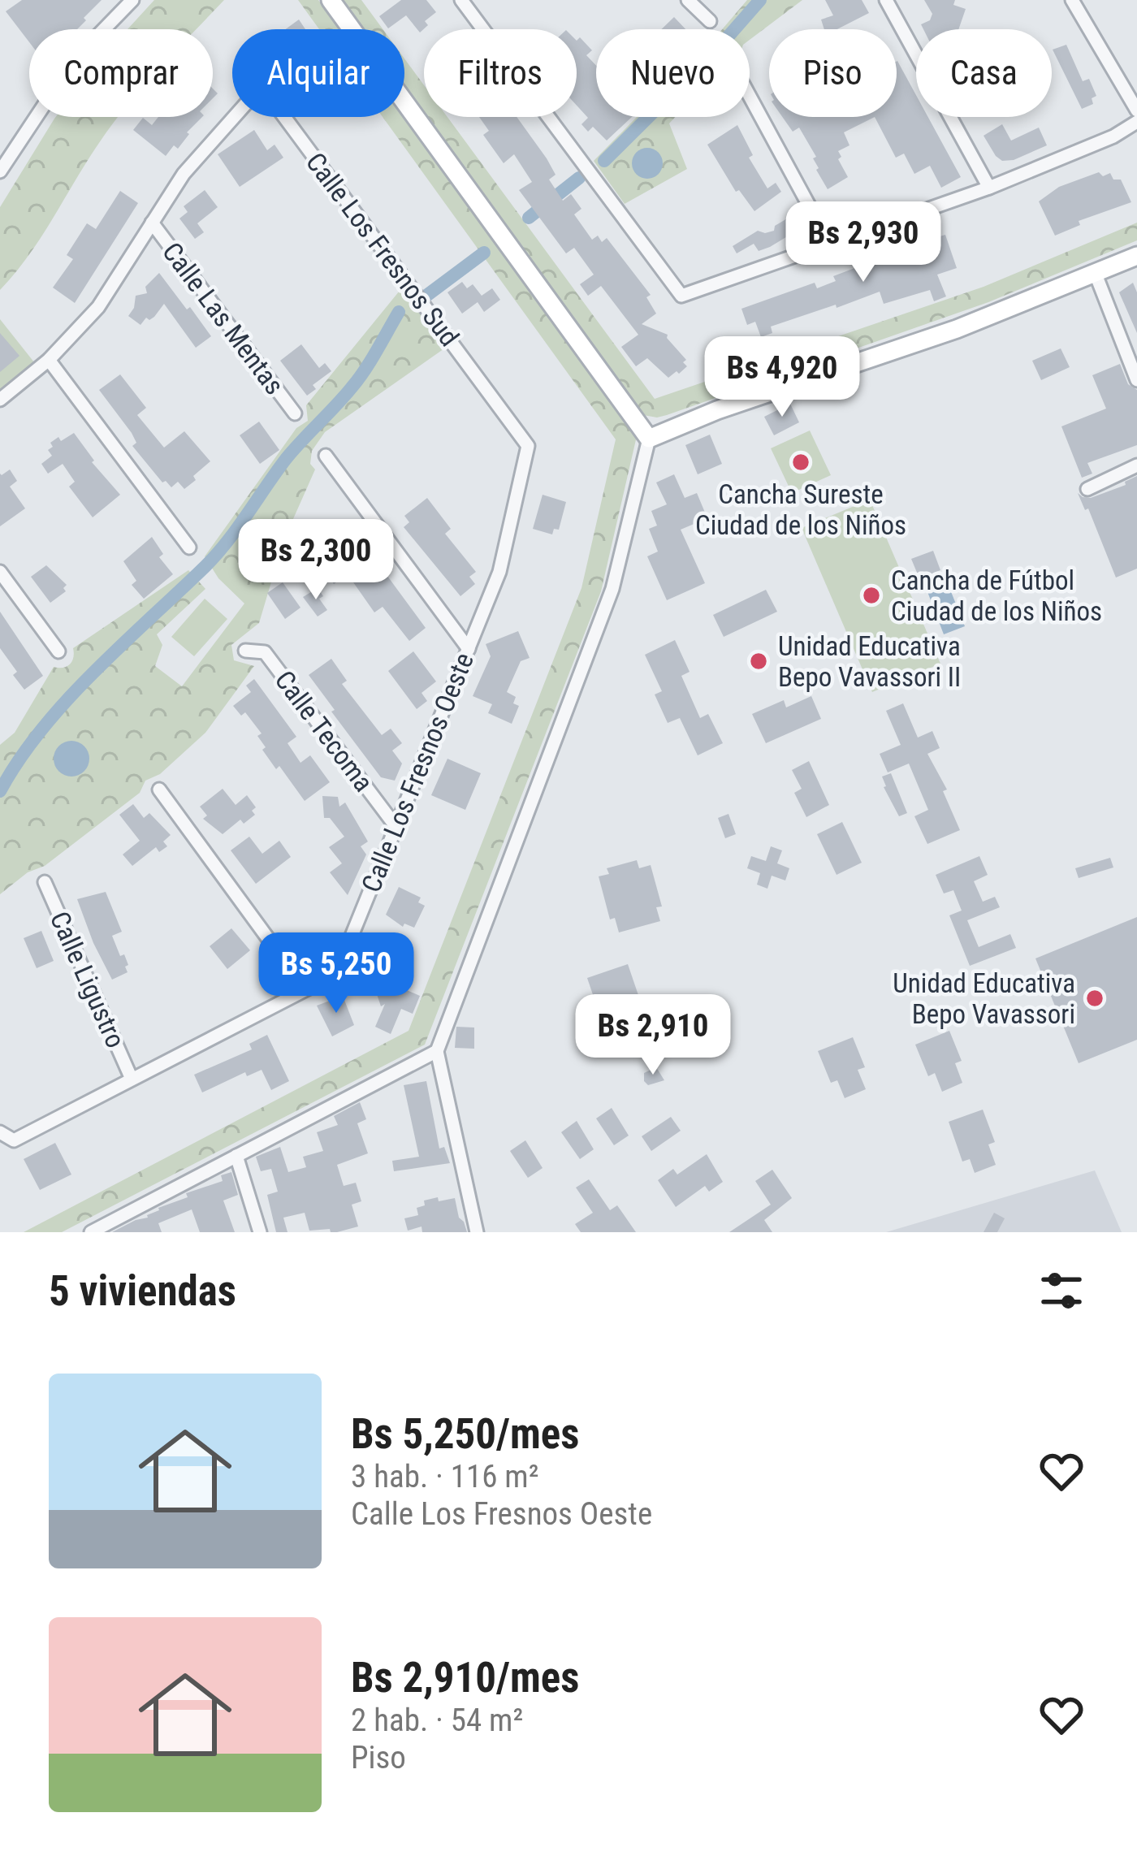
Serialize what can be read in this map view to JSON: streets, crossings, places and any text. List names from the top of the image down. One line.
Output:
{"streets":{"street":["Calle Los Fresnos Sud","Calle Las Mentas","Calle Tecoma","Calle Los Fresnos Oeste","Calle Ligustro"]},"crossings":[["Calle Los Fresnos Sud","Calle Los Fresnos Oeste"],["Calle Tecoma","Calle Los Fresnos Oeste"],["Calle Los Fresnos Oeste","Calle Ligustro"]],"places":["Cancha Sureste Ciudad de los Niños","Cancha de Fútbol Ciudad de los Niños","Unidad Educativa Bepo Vavassori II","Unidad Educativa Bepo Vavassori"],"page":{"chip":["Comprar","Alquilar","Filtros","Nuevo","Piso","Casa"],"price":["Bs 2,930","Bs 4,920","Bs 2,300","Bs 5,250","Bs 2,910"],"heading":"5 viviendas","list":[{"name":"Bs 5,250/mes","note":"3 hab. · 116 m² · Calle Los Fresnos Oeste"},{"name":"Bs 2,910/mes","note":"2 hab. · 54 m² · Piso"}]}}
